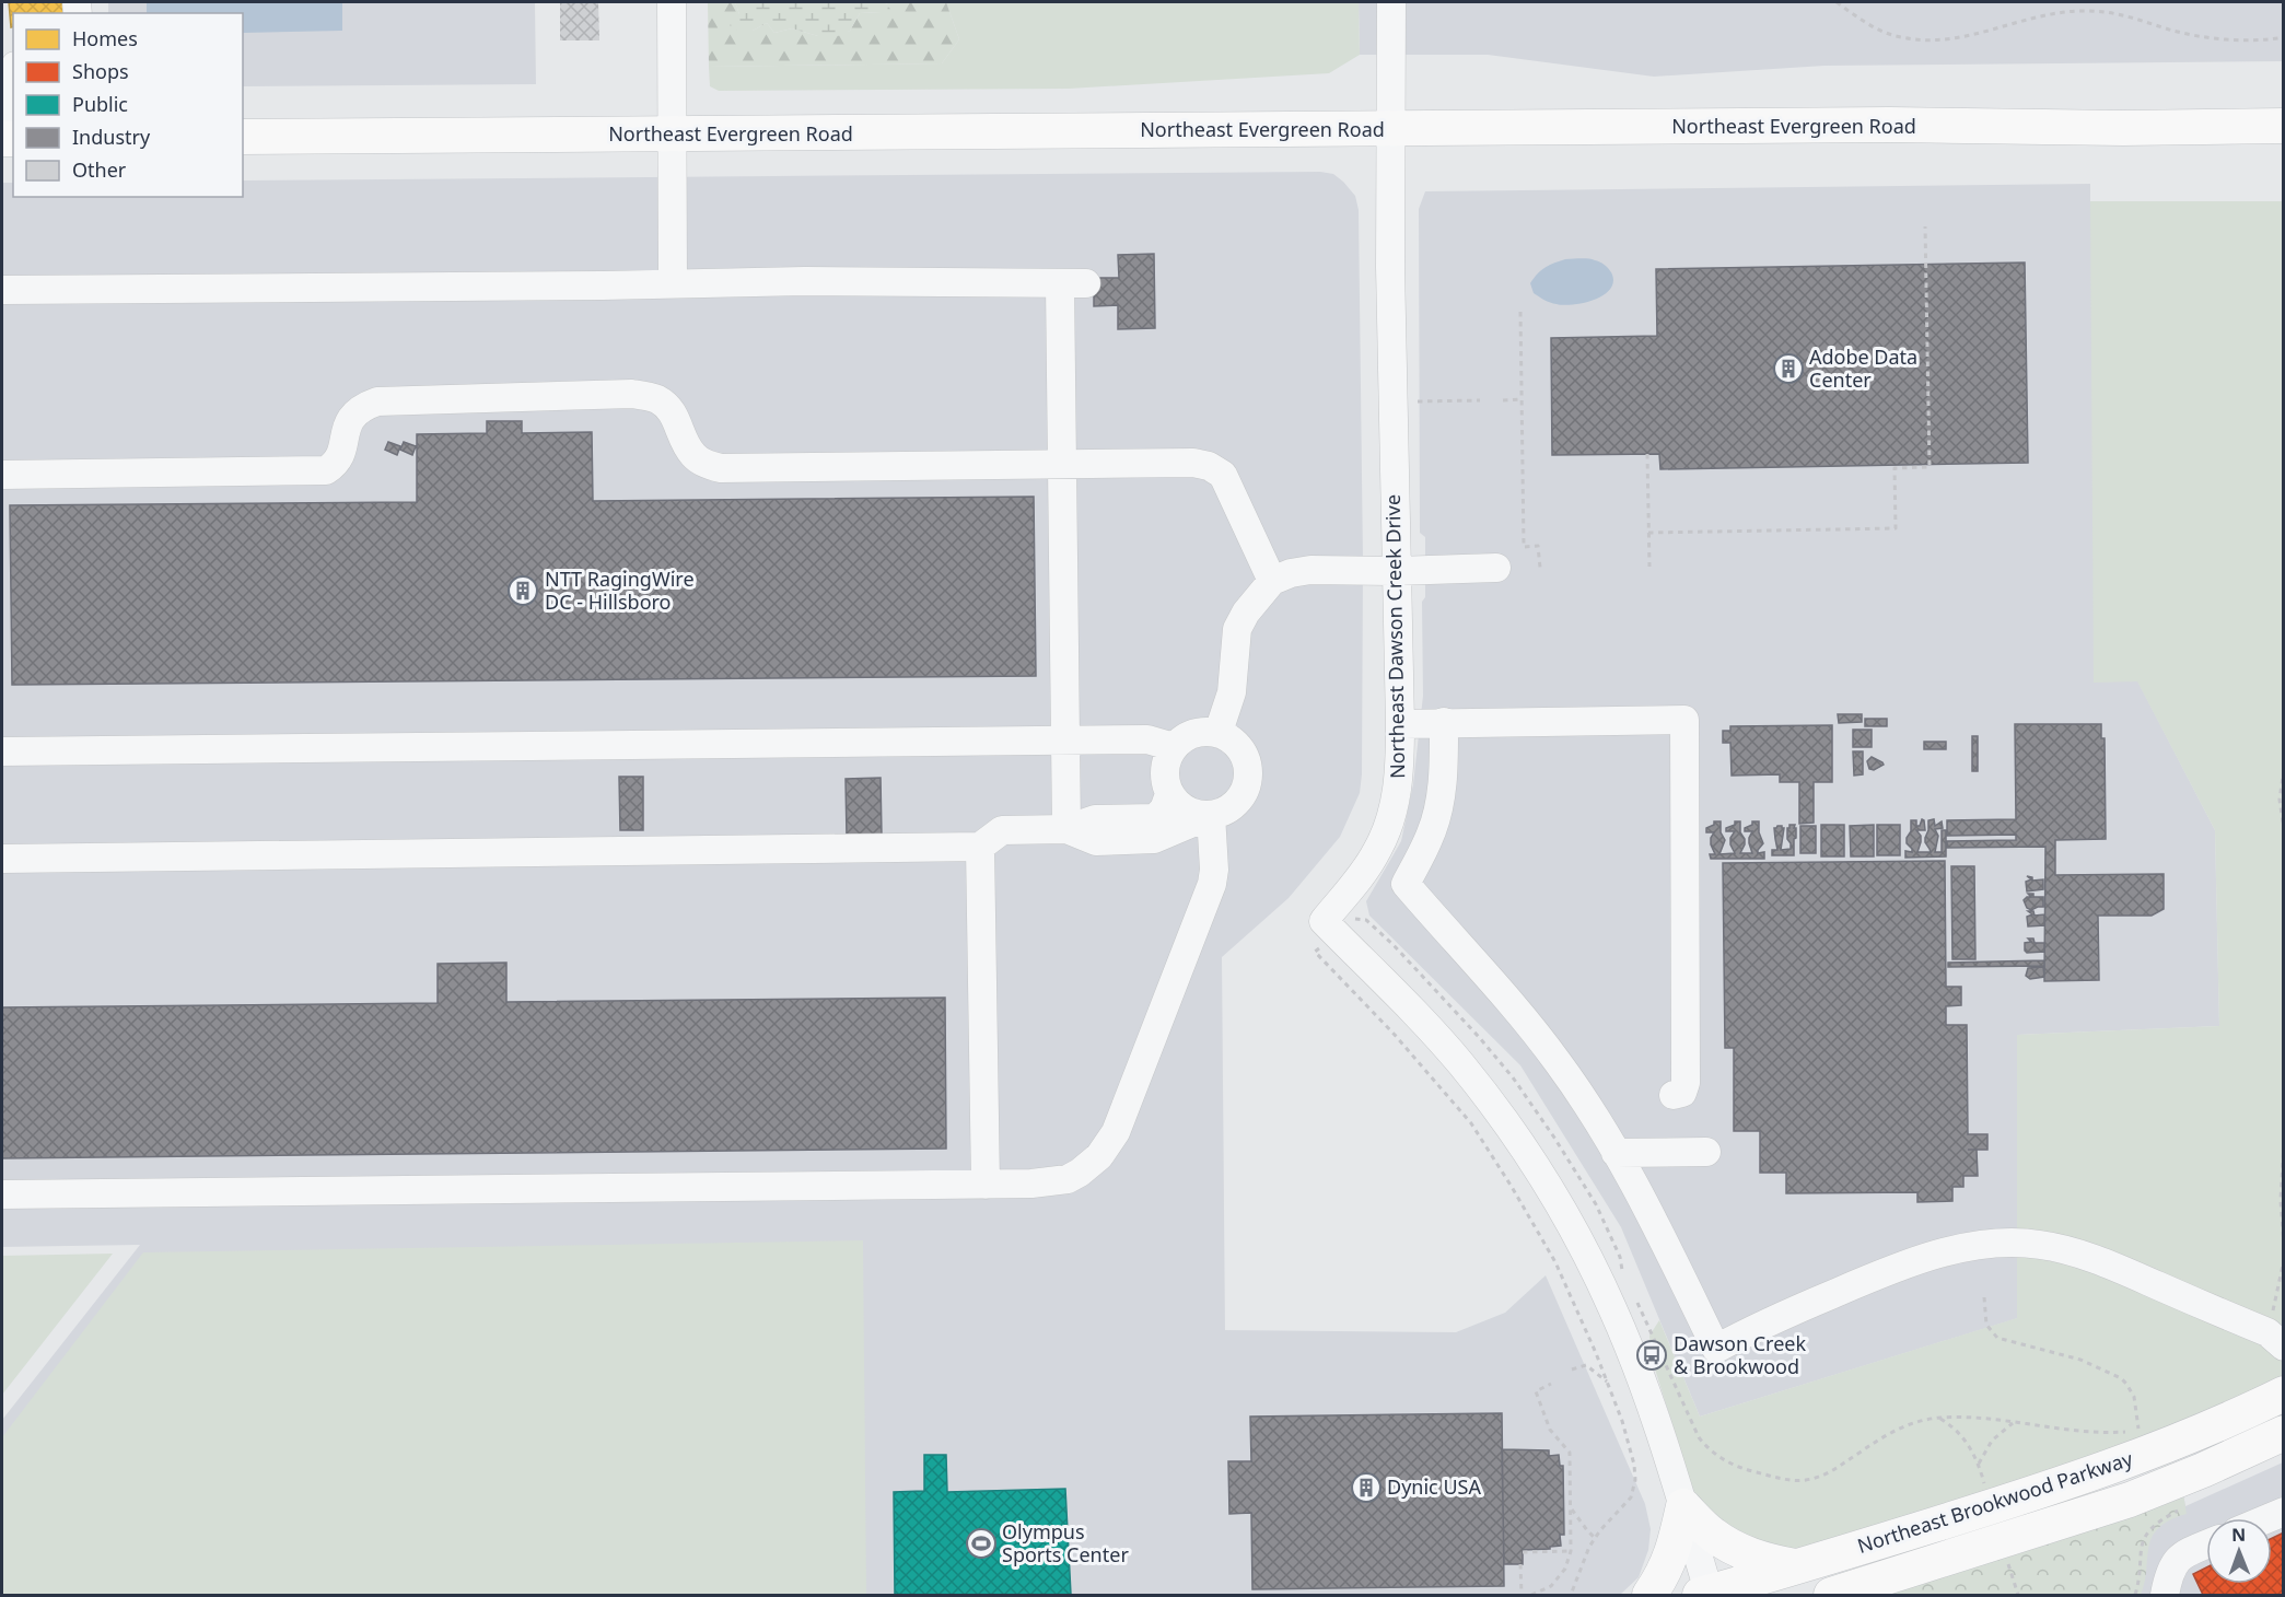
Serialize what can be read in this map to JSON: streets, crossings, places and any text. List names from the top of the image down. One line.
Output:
{"streets":{"main road":["Northeast Evergreen Road","Northeast Brookwood Parkway"],"street":["Northeast Dawson Creek Drive"]},"crossings":[["Northeast Evergreen Road","Northeast Dawson Creek Drive"],["Northeast Dawson Creek Drive","Northeast Brookwood Parkway"]],"places":{"building":["Adobe Data Center","NTT RagingWire DC - Hillsboro","Dynic USA"],"bus stop":["Dawson Creek & Brookwood"],"sports":["Olympus Sports Center"]},"legend":["Homes","Shops","Public","Industry","Other"],"north":"top"}
